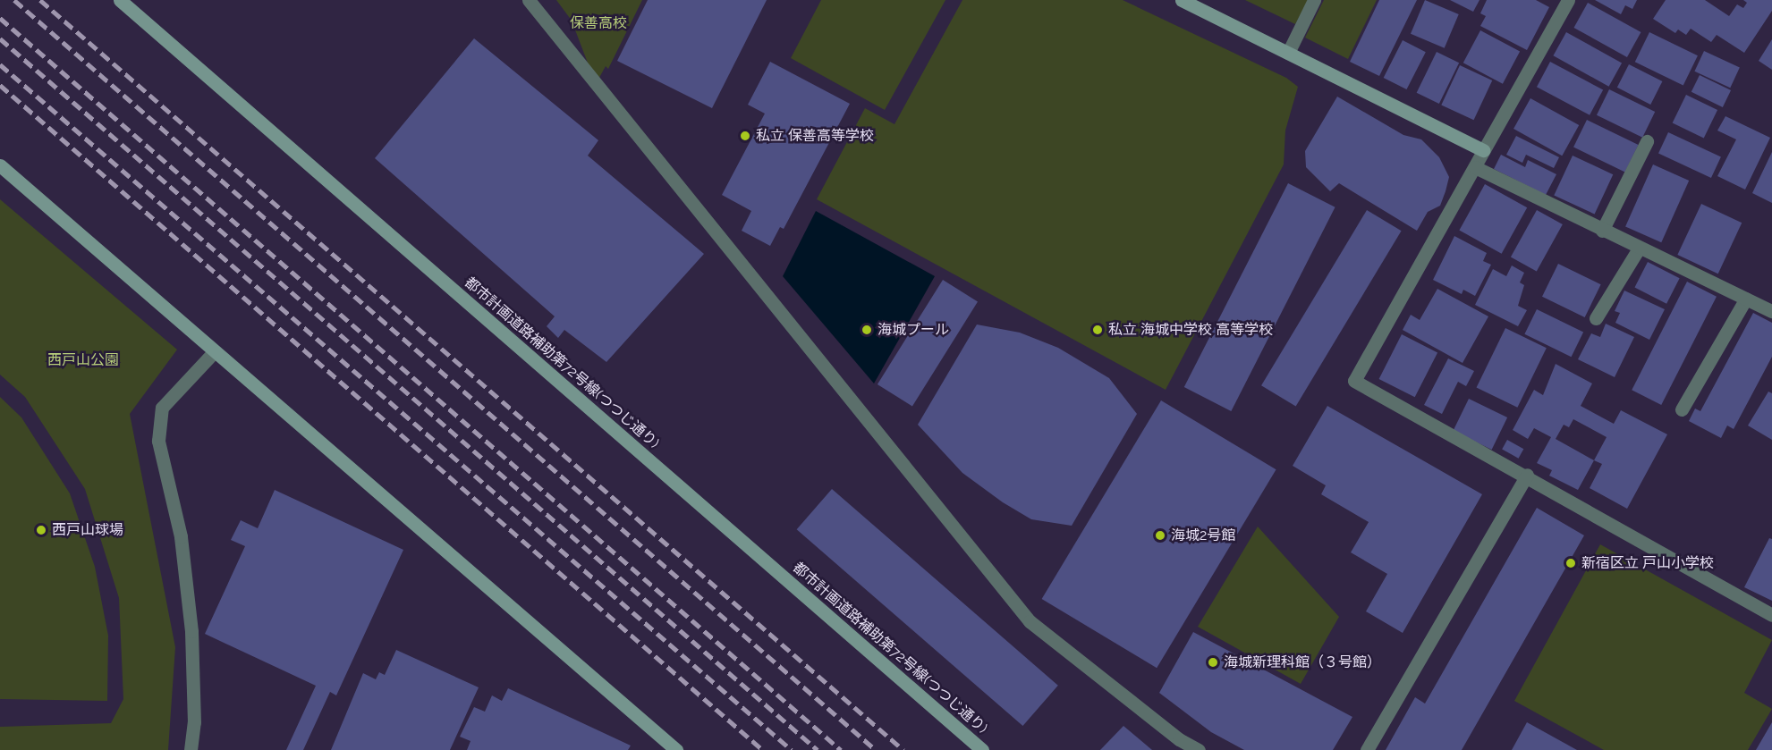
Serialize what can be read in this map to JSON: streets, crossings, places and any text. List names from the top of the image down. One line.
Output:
{"streets":{"street":["都市計画道路補助第72号線(つつじ通り)"]},"parks":["保善高校","西戸山公園"],"places":["私立 保善高等学校","海城プール","私立 海城中学校 高等学校","西戸山球場","海城2号館","新宿区立 戸山小学校","海城新理科館（３号館）"]}
